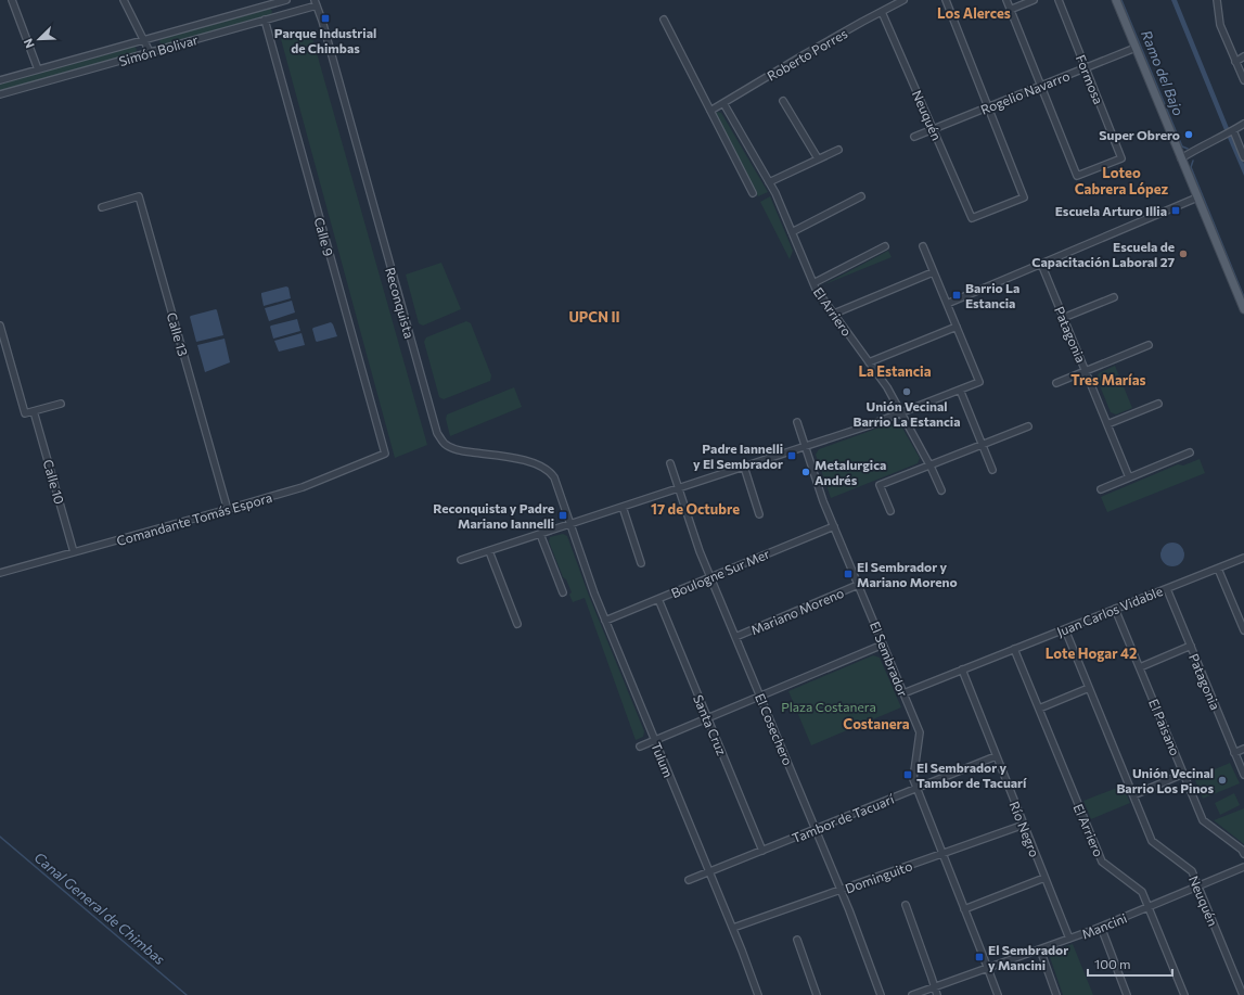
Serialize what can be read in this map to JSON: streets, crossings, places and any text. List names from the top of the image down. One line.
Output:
{"streets":{"street":["Simón Bolivar","Roberto Porres","Formosa","Rogelio Navarro","Neuquén","Calle 9","Reconquista","El Arriero","Calle 13","Patagonia","Calle 10","Comandante Tomás Espora","Boulogne Sur Mer","Mariano Moreno","Juan Carlos Vidable","El Sembrador","Santa Cruz","El Paisano","El Cosechero","Tulum","Tambor de Tacuarí","Río Negro","Dominguito","Mancini"]},"crossings":[["Simón Bolivar","Calle 9"],["Simón Bolivar","Reconquista"],["Roberto Porres","Neuquén"],["Roberto Porres","El Arriero"],["Formosa","Rogelio Navarro"],["Rogelio Navarro","Neuquén"],["Neuquén","Juan Carlos Vidable"],["Neuquén","Mancini"],["Calle 9","Comandante Tomás Espora"],["Reconquista","Tulum"],["El Arriero","Juan Carlos Vidable"],["El Arriero","Mancini"],["Calle 13","Comandante Tomás Espora"],["Patagonia","Juan Carlos Vidable"],["Calle 10","Comandante Tomás Espora"],["Boulogne Sur Mer","El Sembrador"],["Boulogne Sur Mer","Santa Cruz"],["Boulogne Sur Mer","El Cosechero"],["Boulogne Sur Mer","Tulum"],["Mariano Moreno","El Sembrador"],["Mariano Moreno","El Cosechero"],["Juan Carlos Vidable","El Sembrador"],["Juan Carlos Vidable","El Paisano"],["Juan Carlos Vidable","Río Negro"],["El Sembrador","Tambor de Tacuarí"],["El Sembrador","Dominguito"],["El Sembrador","Mancini"],["Santa Cruz","Tambor de Tacuarí"],["El Cosechero","Tambor de Tacuarí"],["El Cosechero","Dominguito"],["Tulum","Tambor de Tacuarí"],["Tulum","Dominguito"],["Tambor de Tacuarí","Río Negro"],["Río Negro","Dominguito"],["Río Negro","Mancini"]],"districts":["Los Alerces","Loteo Cabrera López","UPCN II","La Estancia","Tres Marías","17 de Octubre","Lote Hogar 42","Costanera"],"water":["Ramo del Bajo","Canal General de Chimbas"],"parks":["Plaza Costanera"],"places":{"transit":["Parque Industrial de Chimbas","Escuela Arturo Illia","Barrio La Estancia","Padre Iannelli y El Sembrador","Reconquista y Padre Mariano Iannelli","El Sembrador y Mariano Moreno","El Sembrador y Tambor de Tacuarí","El Sembrador y Mancini"],"other":["Super Obrero","Escuela de Capacitación Laboral 27","Unión Vecinal Barrio La Estancia","Metalurgica Andrés","Unión Vecinal Barrio Los Pinos"]},"scale_bar":"100 m","north":"bottom left"}
